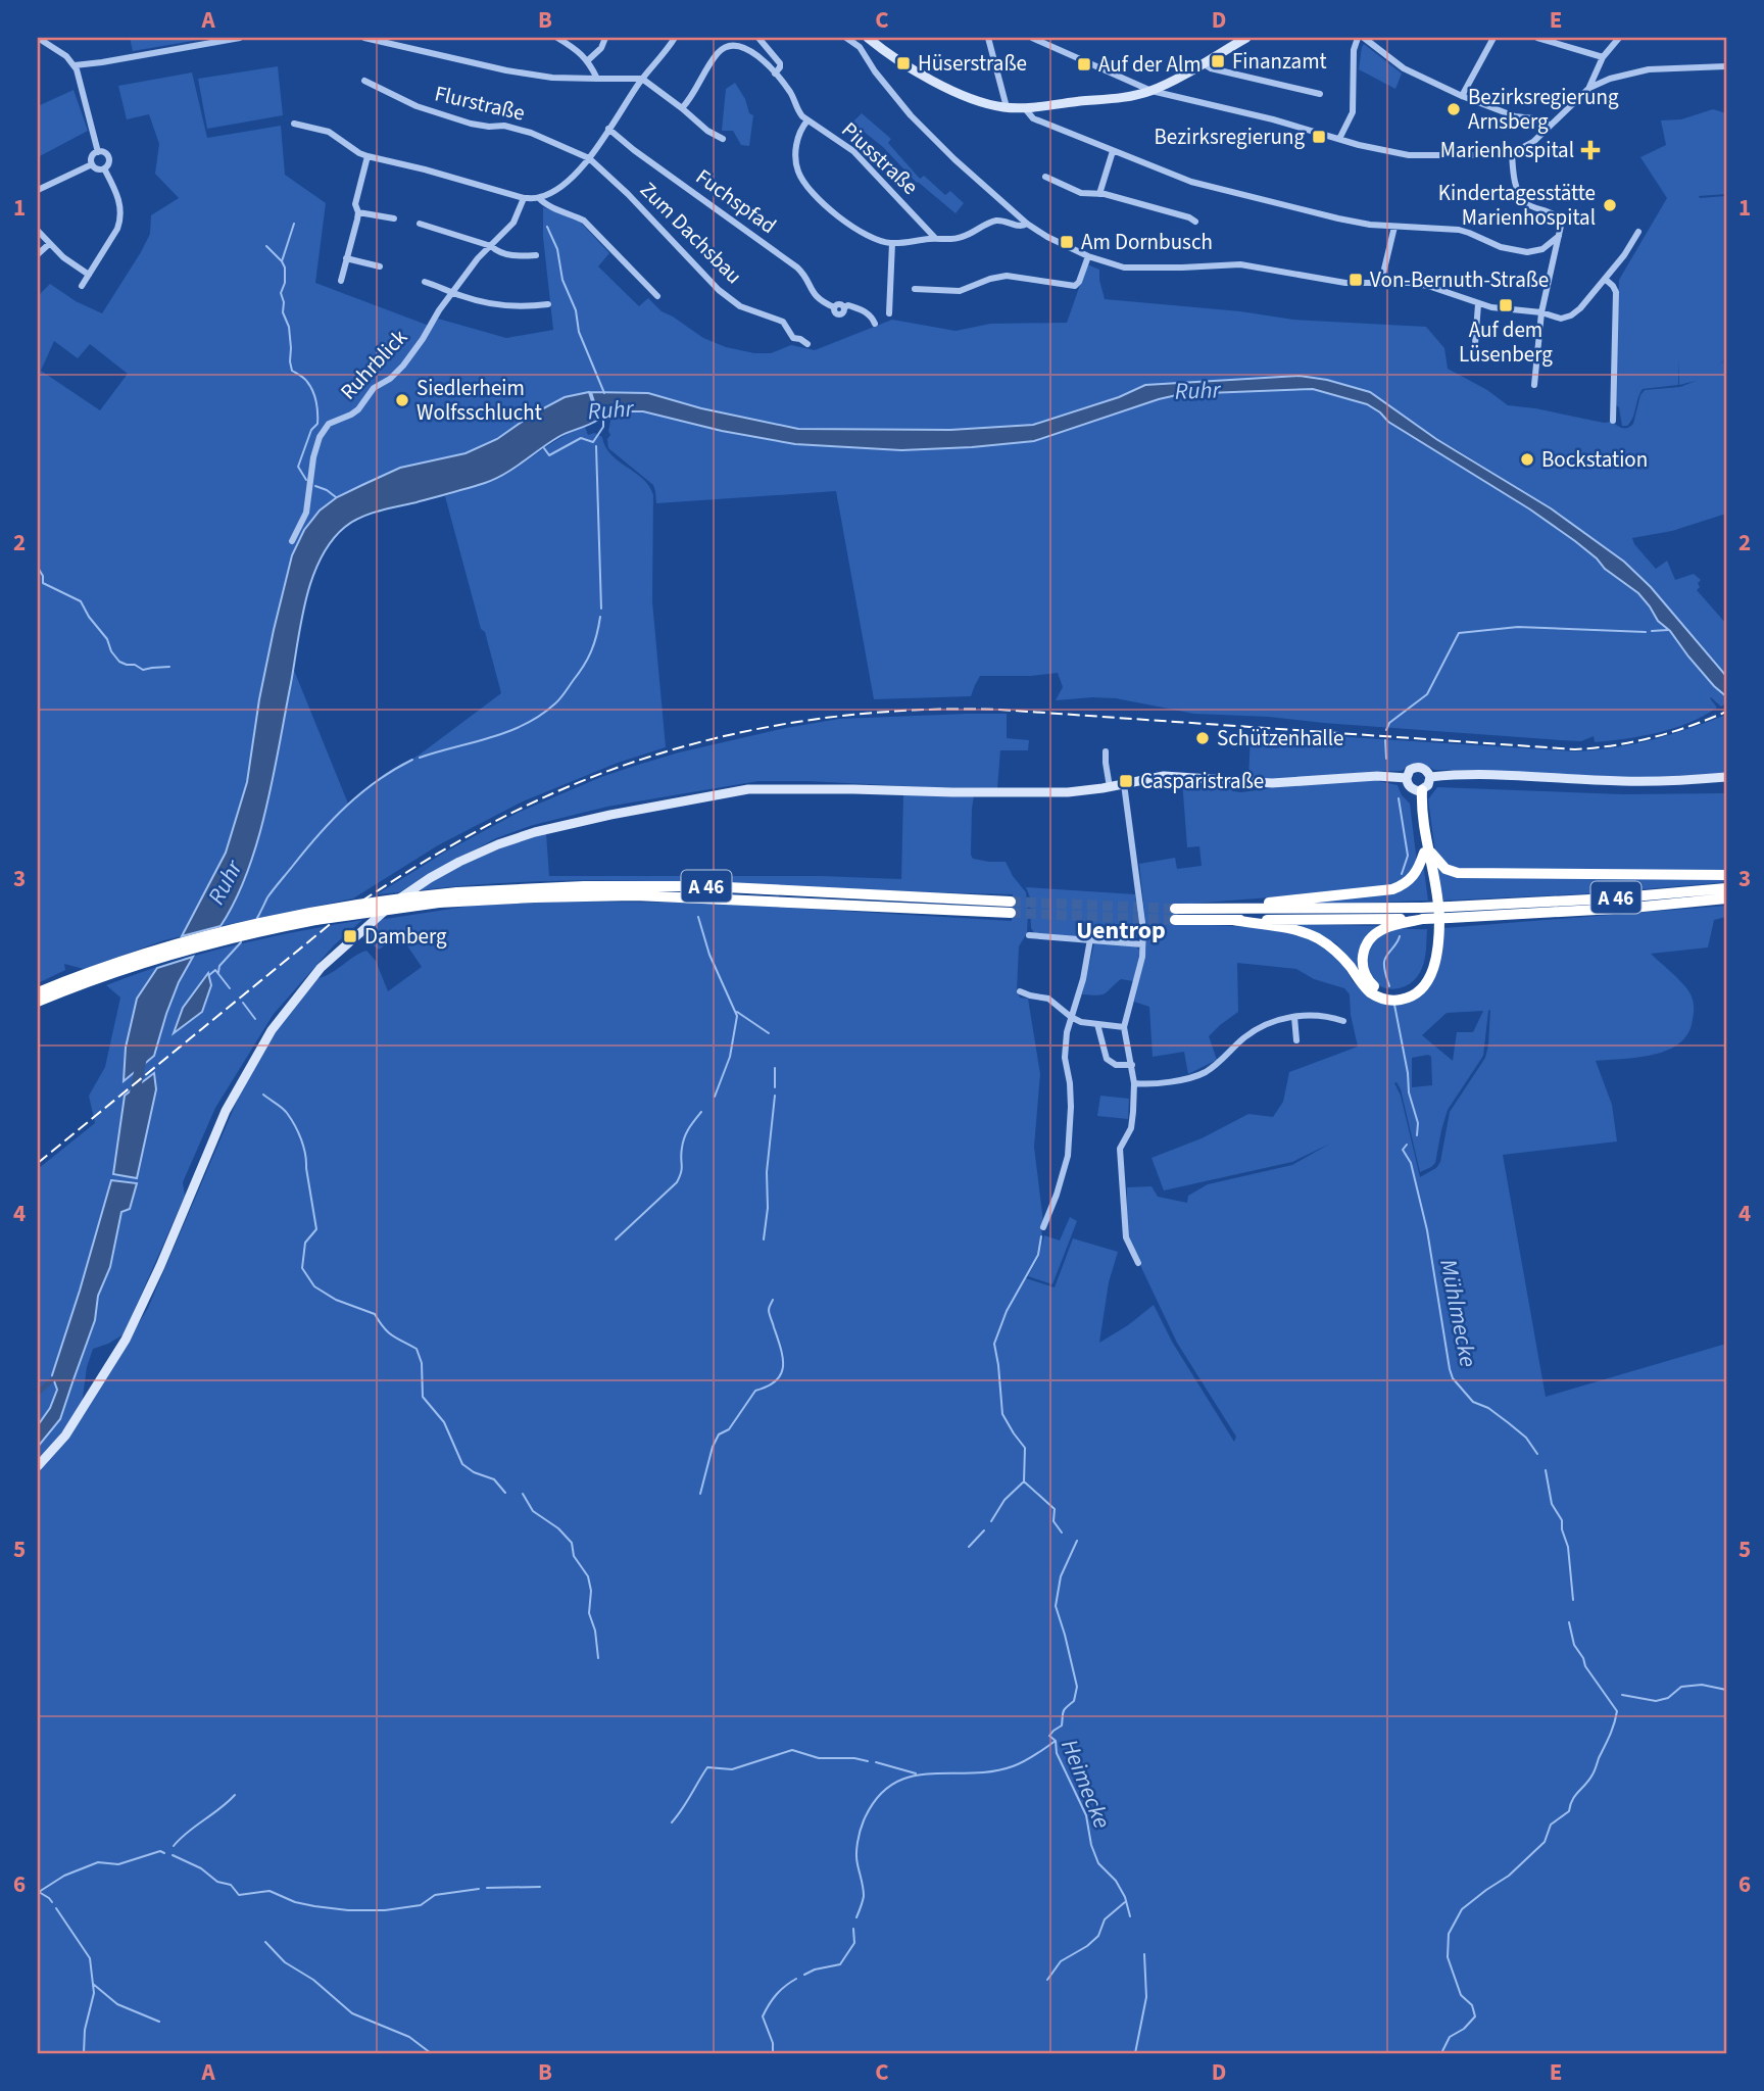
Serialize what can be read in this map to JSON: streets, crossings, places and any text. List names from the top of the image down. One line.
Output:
{"streets":{"highway":["A 46"],"street":["Flurstraße","Piusstraße","Fuchspfad","Zum Dachsbau","Ruhrblick"]},"crossings":[["Flurstraße","Zum Dachsbau"]],"districts":["Uentrop"],"water":["Ruhr","Mühlmecke","Heimecke"],"places":{"transit":["Finanzamt","Hüserstraße","Auf der Alm","Bezirksregierung","Am Dornbusch","Von-Bernuth-Straße","Auf dem Lüsenberg","Casparistraße","Damberg"],"other":["Bezirksregierung Arnsberg","Kindertagesstätte Marienhospital","Siedlerheim Wolfsschlucht","Bockstation","Schützenhalle"],"health":["Marienhospital"]},"grid":{"columns":["A","B","C","D","E"],"rows":["1","2","3","4","5","6"]}}
